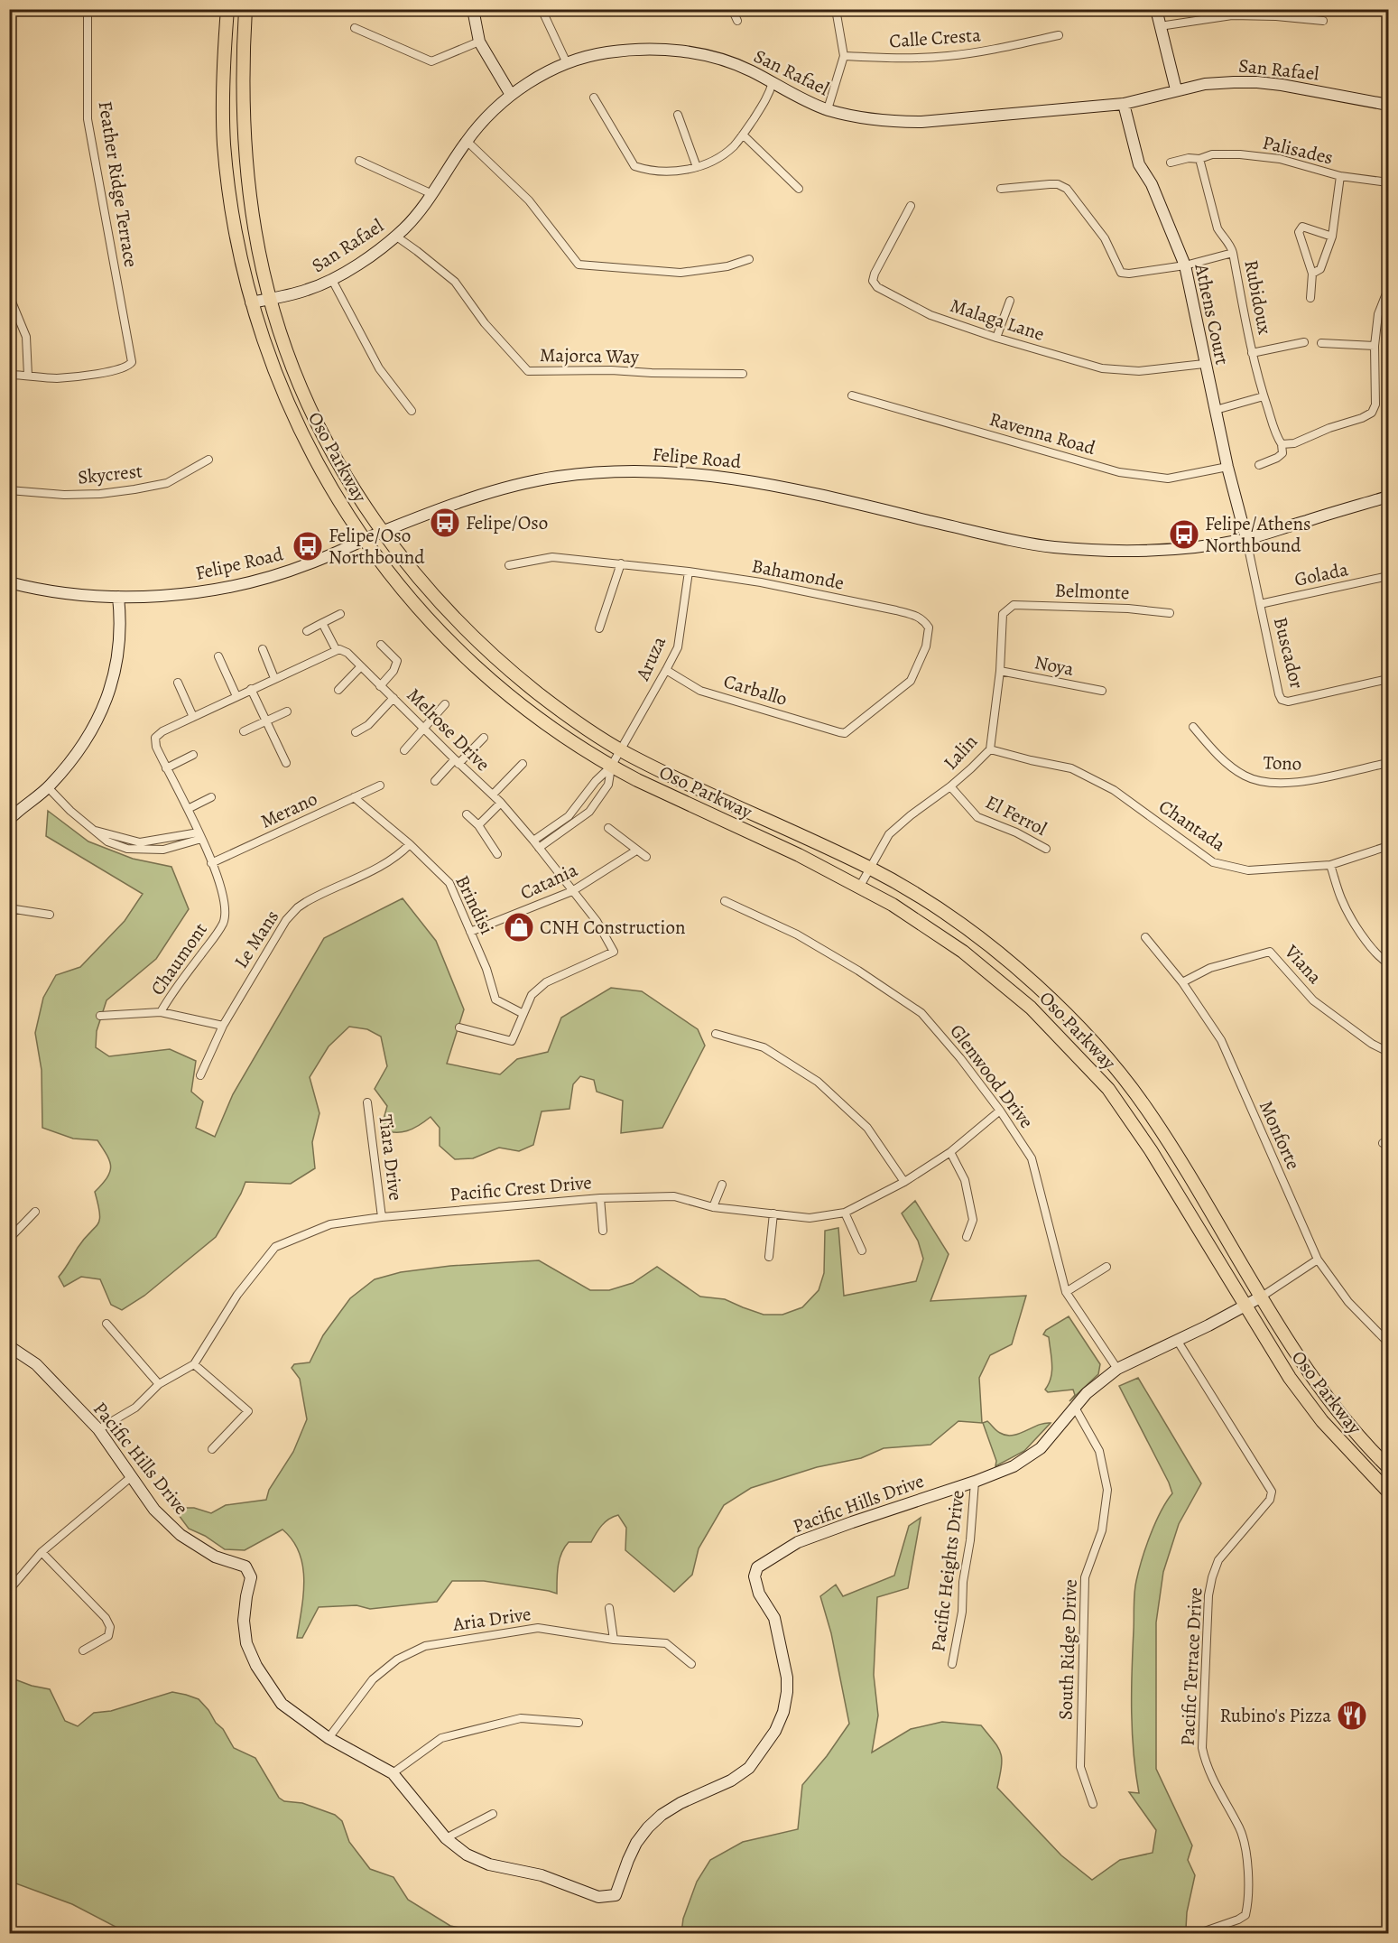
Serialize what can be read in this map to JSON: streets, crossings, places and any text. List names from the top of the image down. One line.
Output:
{"streets":{"main road":["Oso Parkway"],"street":["Calle Cresta","San Rafael","Palisades","Feather Ridge Terrace","Rubidoux","Athens Court","Malaga Lane","Majorca Way","Ravenna Road","Felipe Road","Skycrest","Bahamonde","Golada","Belmonte","Buscador","Aruza","Noya","Carballo","Melrose Drive","Lalin","Tono","Merano","El Ferrol","Chantada","Catania","Brindisi","Le Mans","Chaumont","Viana","Glenwood Drive","Monforte","Tiara Drive","Pacific Crest Drive","Pacific Hills Drive","Pacific Heights Drive","Aria Drive","South Ridge Drive","Pacific Terrace Drive"]},"crossings":[["San Rafael","Athens Court"],["San Rafael","Majorca Way"],["San Rafael","Oso Parkway"],["Palisades","Rubidoux"],["Athens Court","Malaga Lane"],["Athens Court","Ravenna Road"],["Athens Court","Felipe Road"],["Athens Court","Buscador"],["Oso Parkway","Felipe Road"],["Oso Parkway","Aruza"],["Oso Parkway","Lalin"],["Oso Parkway","Pacific Hills Drive"],["Felipe Road","Buscador"],["Bahamonde","Aruza"],["Bahamonde","Carballo"],["Golada","Buscador"],["Belmonte","Lalin"],["Aruza","Carballo"],["Noya","Lalin"],["Melrose Drive","Catania"],["Melrose Drive","Brindisi"],["Lalin","El Ferrol"],["Lalin","Chantada"],["Merano","Brindisi"],["Merano","Chaumont"],["Catania","Brindisi"],["Brindisi","Le Mans"],["Viana","Monforte"],["Glenwood Drive","Pacific Crest Drive"],["Glenwood Drive","Pacific Hills Drive"],["Tiara Drive","Pacific Crest Drive"],["Pacific Crest Drive","Pacific Hills Drive"],["Pacific Hills Drive","Pacific Heights Drive"],["Pacific Hills Drive","Aria Drive"],["Pacific Hills Drive","South Ridge Drive"],["Pacific Hills Drive","Pacific Terrace Drive"]],"places":{"bus stop":["Felipe/Oso","Felipe/Athens Northbound","Felipe/Oso Northbound"],"shop":["CNH Construction"],"restaurant":["Rubino's Pizza"]}}
